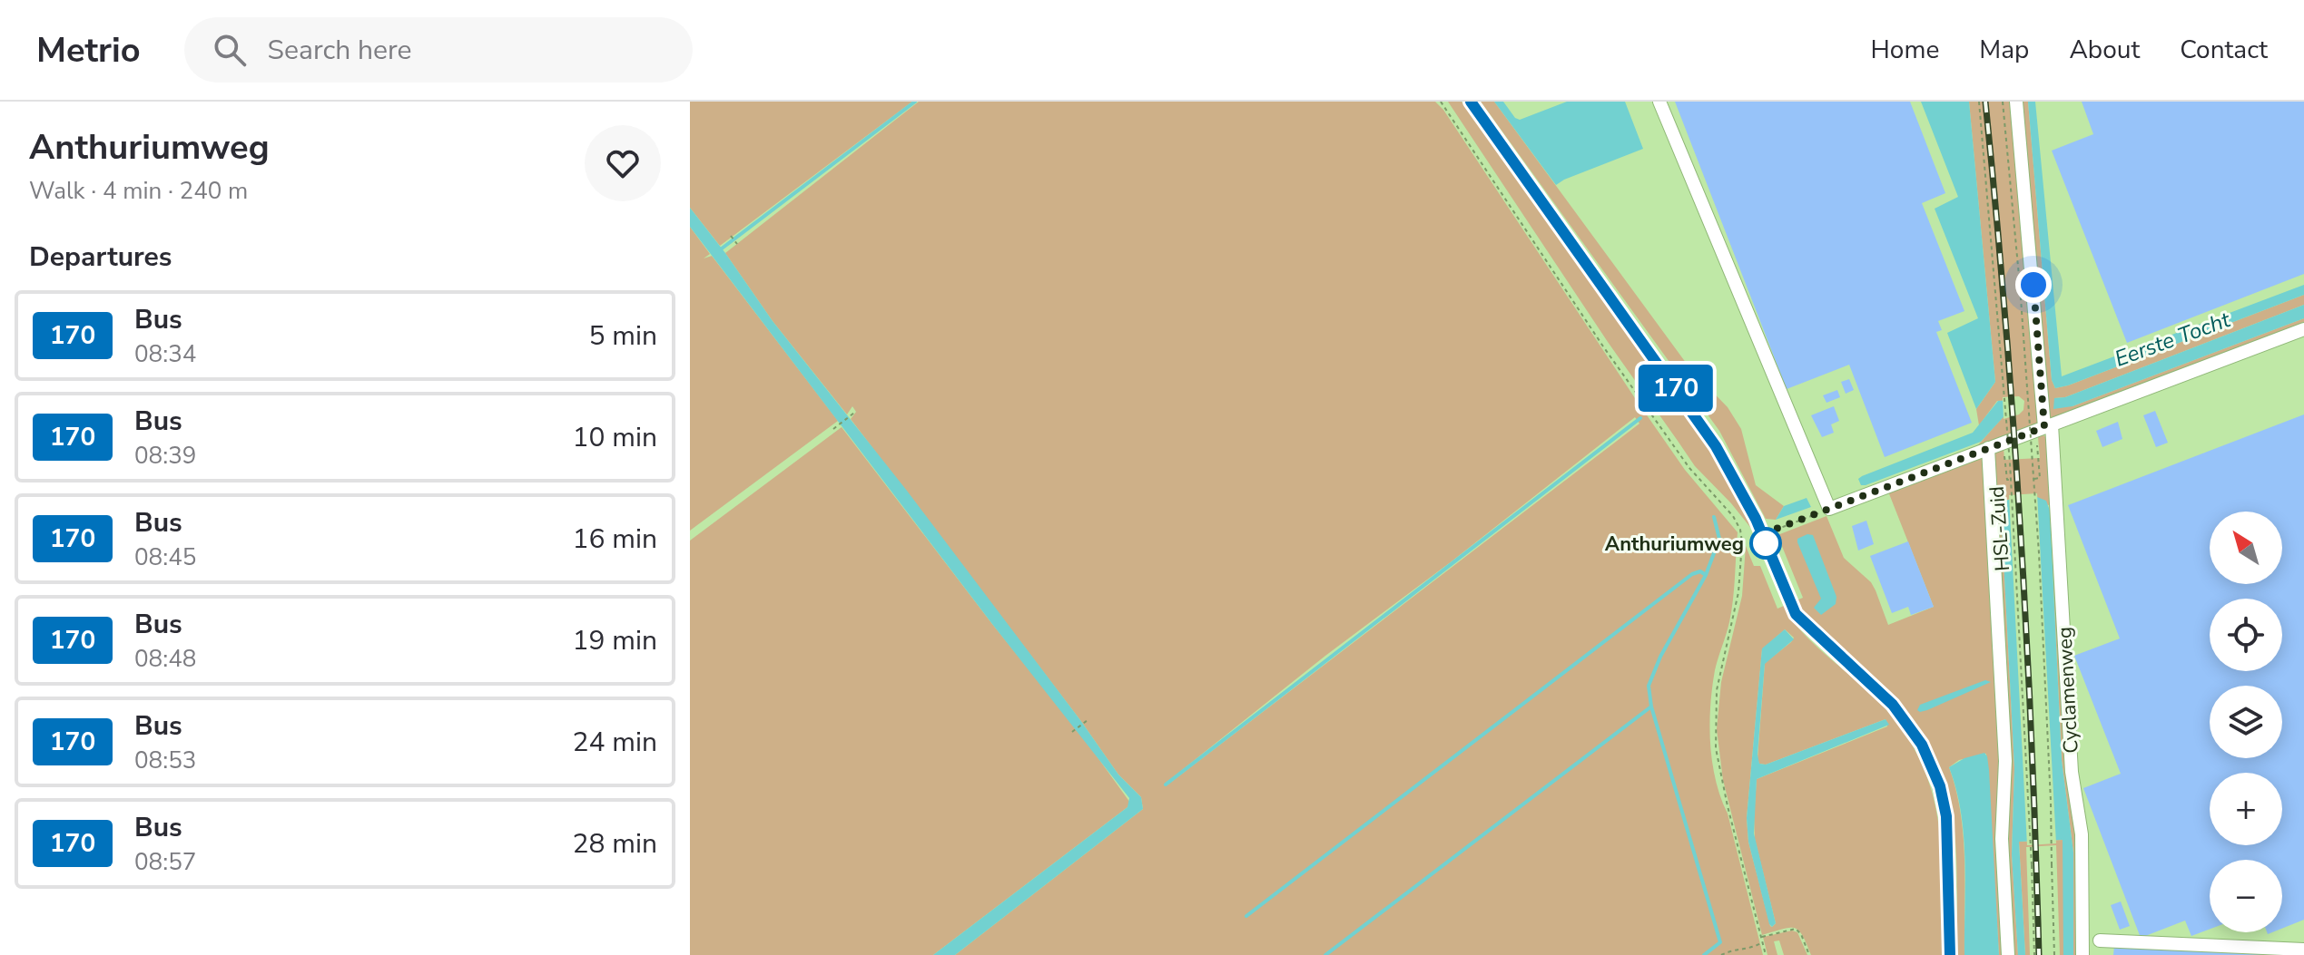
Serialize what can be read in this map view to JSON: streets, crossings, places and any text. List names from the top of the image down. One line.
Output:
{"streets":{"street":["Cyclamenweg"],"path":["HSL-Zuid"]},"water":["Eerste Tocht"],"places":["Anthuriumweg"],"lines":["bus line 170"],"north":"top left","page":{"header":"Metrio","search":"Search here","nav":["Home","Map","About","Contact"],"heading":[["Anthuriumweg","Walk · 4 min · 240 m"],"Departures"],"on_map":"170","list":[{"mark":"170","name":"Bus","note":"08:34","value":"5 min"},{"mark":"170","name":"Bus","note":"08:39","value":"10 min"},{"mark":"170","name":"Bus","note":"08:45","value":"16 min"},{"mark":"170","name":"Bus","note":"08:48","value":"19 min"},{"mark":"170","name":"Bus","note":"08:53","value":"24 min"},{"mark":"170","name":"Bus","note":"08:57","value":"28 min"}],"map_buttons":["+","−"]}}
